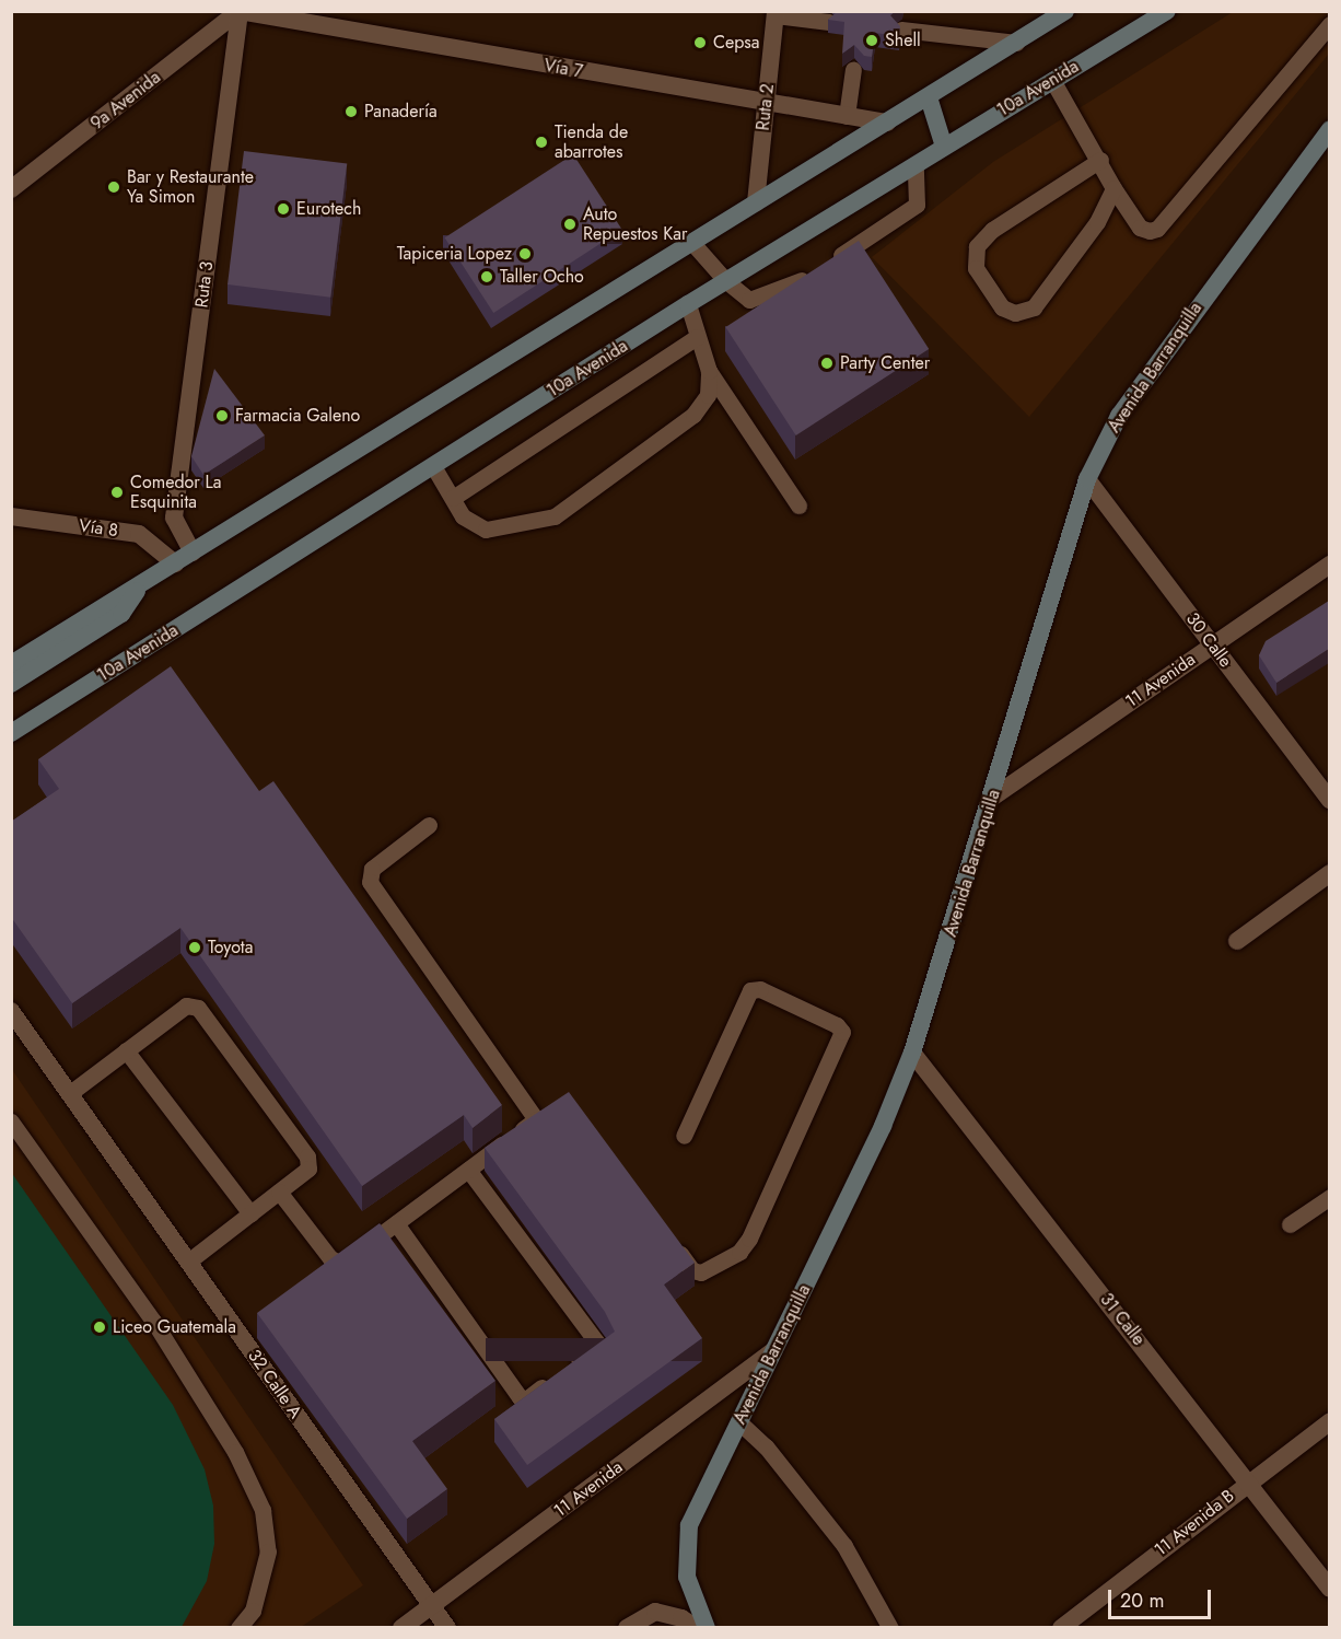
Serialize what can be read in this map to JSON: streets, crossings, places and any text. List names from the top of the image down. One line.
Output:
{"streets":{"main road":["10a Avenida","Avenida Barranquilla"],"street":["Vía 7","9a Avenida","Ruta 2","Ruta 3","Vía 8","30 Calle","11 Avenida","31 Calle","32 Calle A","11 Avenida B"]},"crossings":[["Vía 7","9a Avenida"],["Vía 7","Ruta 2"],["Vía 7","Ruta 3"],["9a Avenida","Ruta 3"],["Avenida Barranquilla","30 Calle"],["Avenida Barranquilla","11 Avenida"],["Avenida Barranquilla","31 Calle"],["30 Calle","11 Avenida"],["11 Avenida","32 Calle A"],["31 Calle","11 Avenida B"]],"places":["Shell","Cepsa","Panadería","Tienda de abarrotes","Bar y Restaurante Ya Simon","Eurotech","Auto Repuestos Kar","Tapiceria Lopez","Taller Ocho","Party Center","Farmacia Galeno","Comedor La Esquinita","Toyota","Liceo Guatemala"],"scale_bar":"20 m"}
